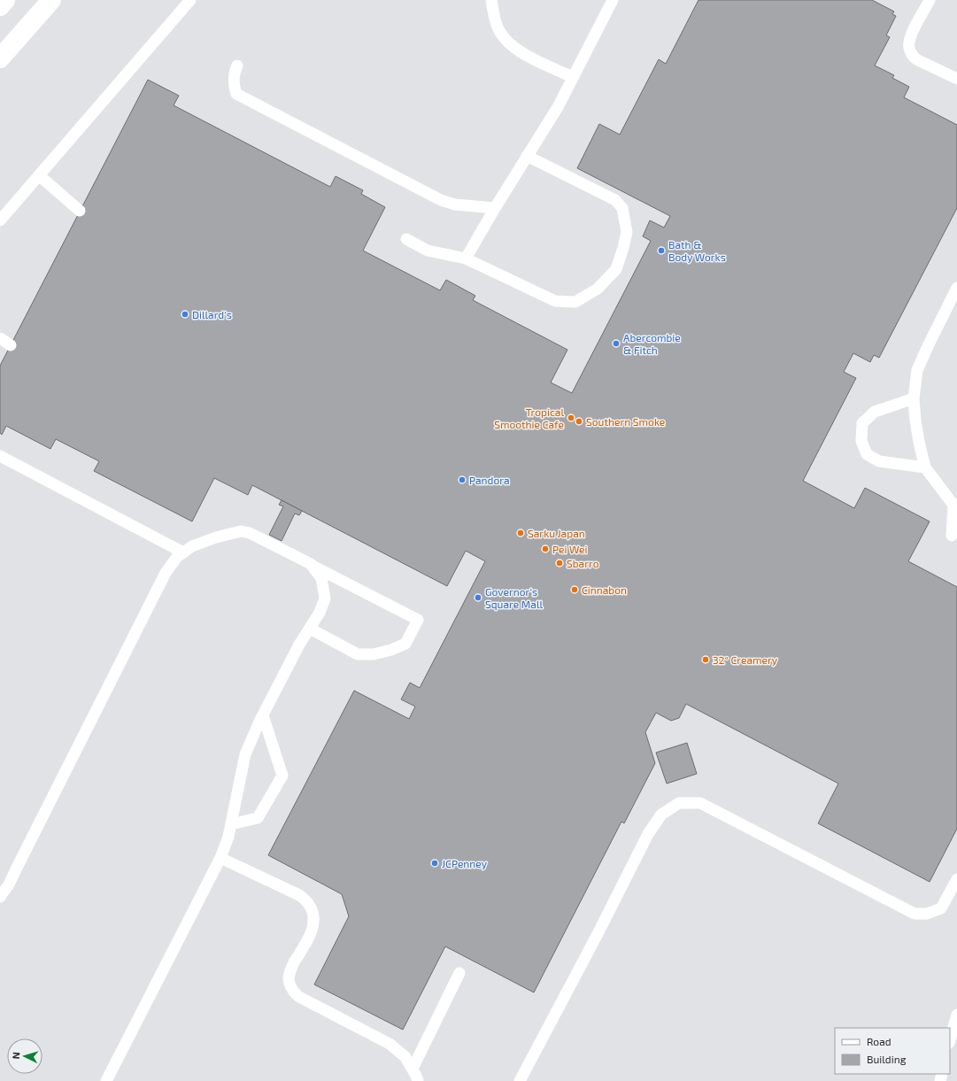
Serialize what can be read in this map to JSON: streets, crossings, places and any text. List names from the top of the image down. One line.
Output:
{"places":["Bath & Body Works","Dillard's","Abercombie & Fitch","Tropical Smoothie Cafe","Southern Smoke","Pandora","Sarku Japan","Pei Wei","Sbarro","Cinnabon","Governor's Square Mall","32° Creamery","JCPenney"],"legend":["Road","Building"],"north":"left"}
